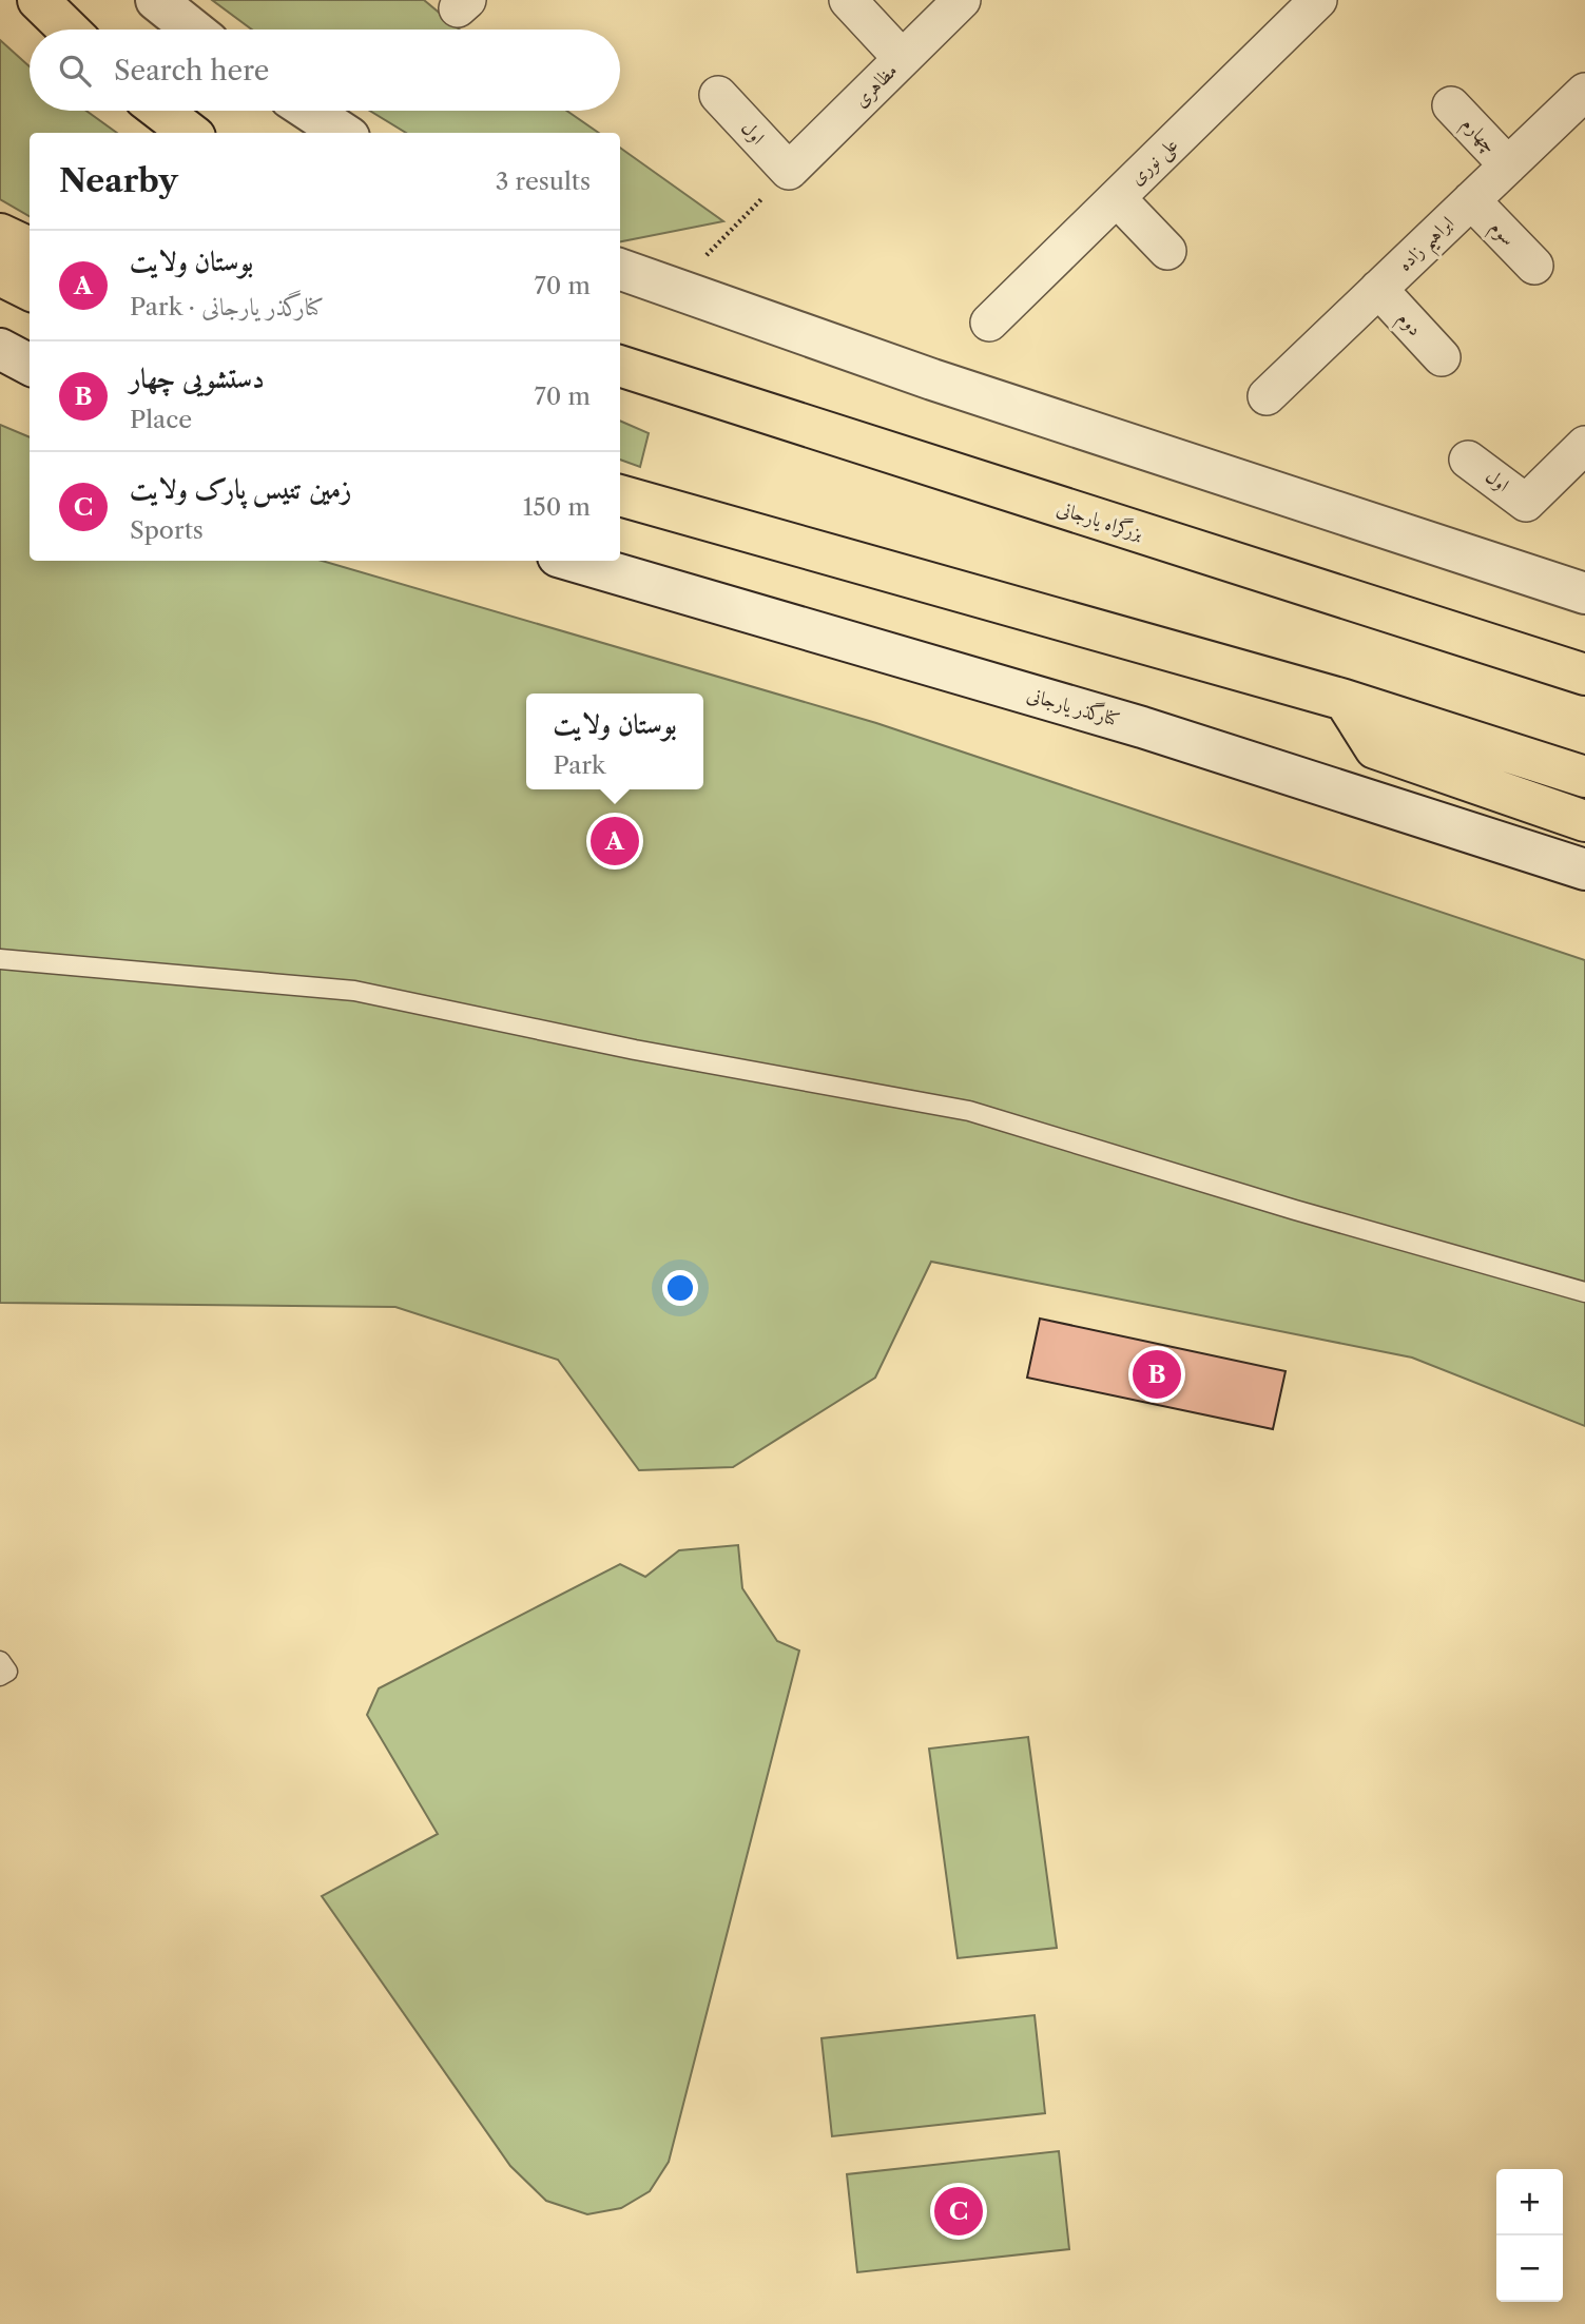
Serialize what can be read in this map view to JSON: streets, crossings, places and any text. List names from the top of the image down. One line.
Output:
{"streets":{"highway":["بزرگراه یارجانی"],"street":["مظاهری","اول","چهارم","علی نوری","سوم","ابراهیم زاده","دوم","کنارگذر یارجانی"]},"crossings":[["مظاهری","اول"],["چهارم","ابراهیم زاده"],["سوم","ابراهیم زاده"],["ابراهیم زاده","دوم"]],"page":{"search":"Search here","heading":["Nearby","3 results"],"list":[{"mark":"A","name":"بوستان ولایت","note":"Park · کنارگذر یارجانی","value":"70 m"},{"mark":"B","name":"دستشویی چهار","note":"Place","value":"70 m"},{"mark":"C","name":"زمین تنیس پارک ولایت","note":"Sports","value":"150 m"}],"popup":["بوستان ولایت","Park"],"pins":["A","B","C"],"map_buttons":["+","−"]}}
